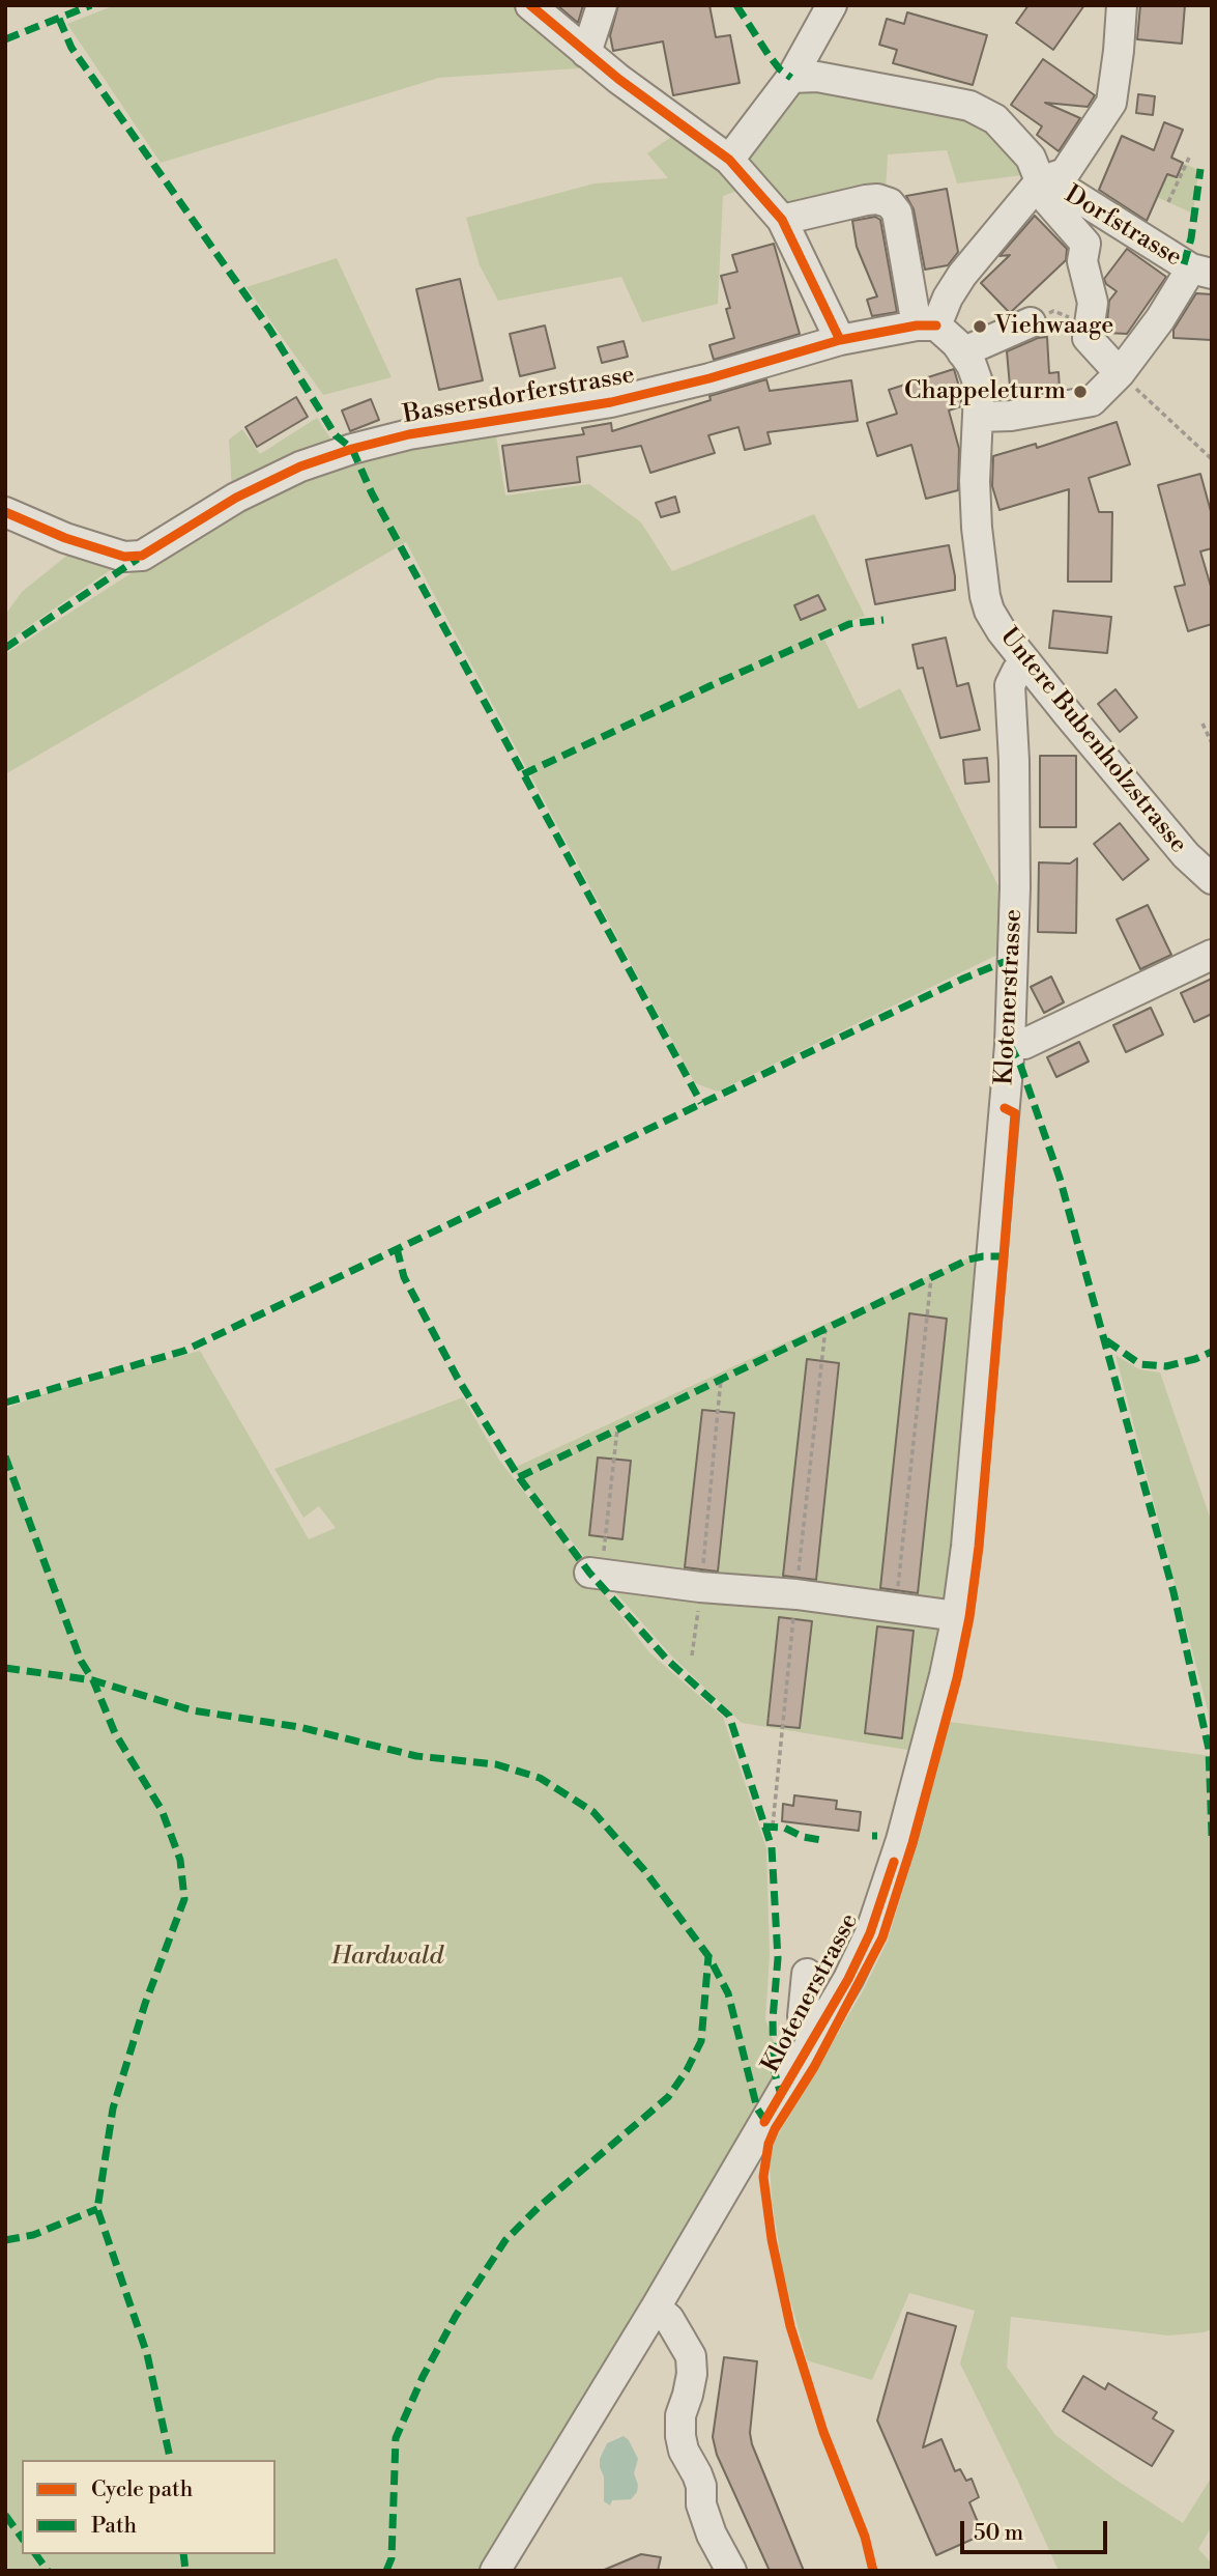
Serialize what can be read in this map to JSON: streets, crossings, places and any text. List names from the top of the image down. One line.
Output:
{"streets":{"street":["Dorfstrasse","Bassersdorferstrasse","Untere Bubenholzstrasse","Klotenerstrasse"]},"crossings":[["Dorfstrasse","Bassersdorferstrasse"],["Untere Bubenholzstrasse","Klotenerstrasse"]],"parks":["Hardwald"],"places":["Viehwaage","Chappeleturm"],"legend":["Cycle path","Path"],"scale_bar":"50 m"}
